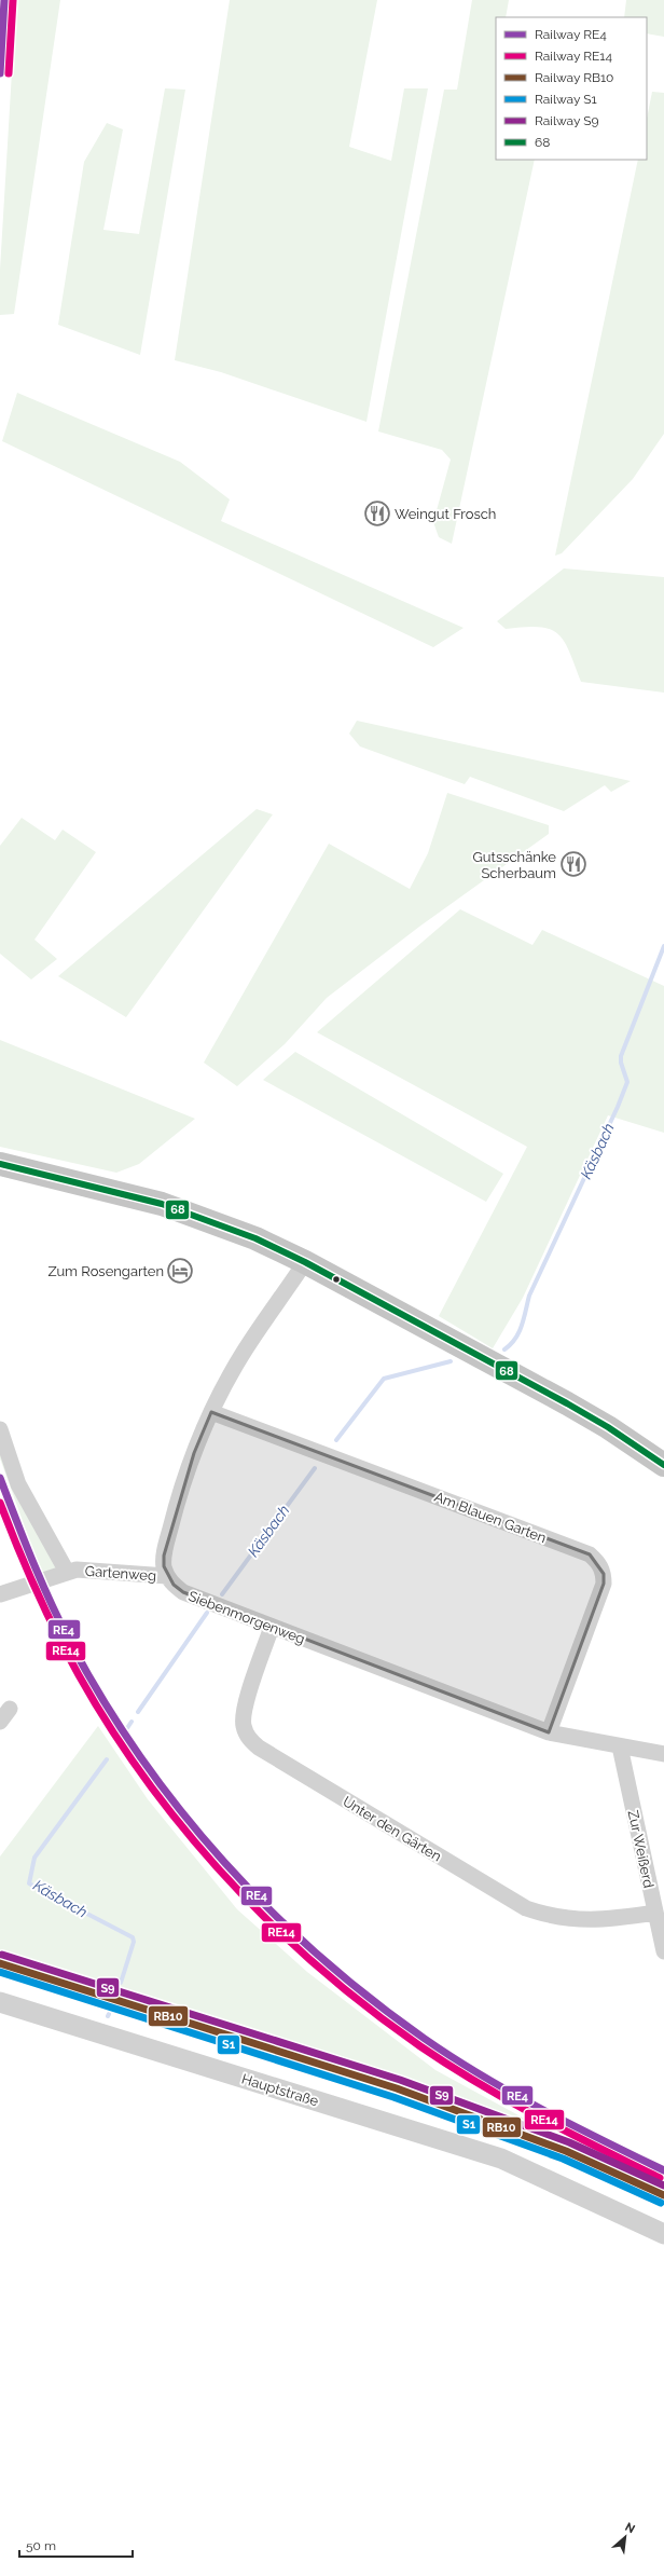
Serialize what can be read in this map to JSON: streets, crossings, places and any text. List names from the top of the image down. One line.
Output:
{"streets":{"street":["Am Blauen Garten","Gartenweg","Siebenmorgenweg","Unter den Gärten","Zur Weißerd","Hauptstraße"]},"crossings":[["Am Blauen Garten","Siebenmorgenweg"],["Gartenweg","Siebenmorgenweg"],["Siebenmorgenweg","Unter den Gärten"],["Siebenmorgenweg","Zur Weißerd"],["Unter den Gärten","Zur Weißerd"]],"water":["Käsbach"],"places":{"restaurant":["Weingut Frosch","Gutsschänke Scherbaum"],"hotel":["Zum Rosengarten"]},"lines":["rail line RE4","rail line RE14","transit line 68","rail line S9","rail line RB10","rail line S1"],"legend":["Railway RE4","Railway RE14","Railway RB10","Railway S1","Railway S9","68"],"scale_bar":"50 m","north":"top right"}
